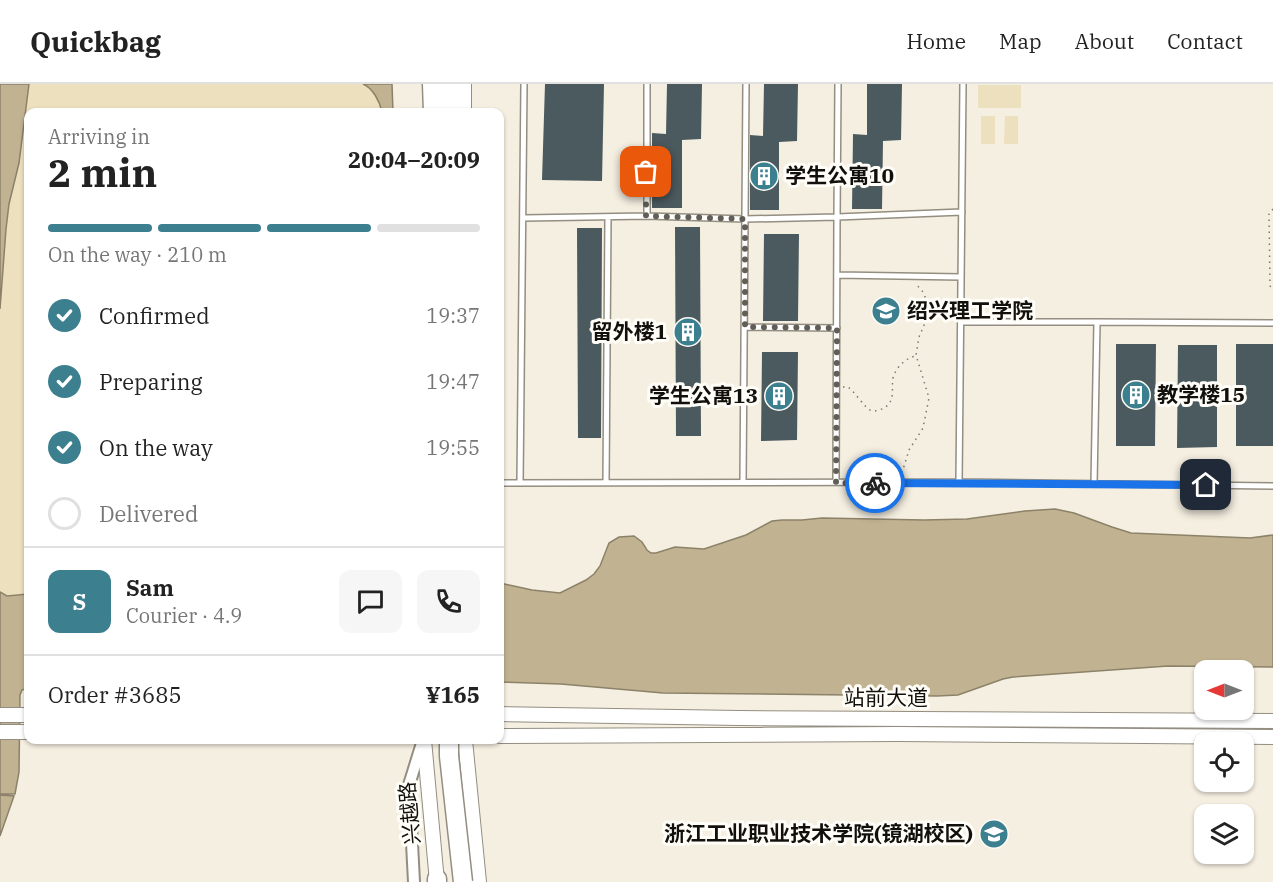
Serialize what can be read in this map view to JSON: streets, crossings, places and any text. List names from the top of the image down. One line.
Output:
{"streets":{"main road":["站前大道","兴越路"]},"places":{"building":["学生公寓10","留外楼1","教学楼15","学生公寓13"],"school or university":["绍兴理工学院","浙江工业职业技术学院(镜湖校区)"]},"north":"left","page":{"header":"Quickbag","nav":["Home","Map","About","Contact"],"heading":["2 min","Arriving in","20:04–20:09"],"panel":["Sam","Courier · 4.9","Order #3685","¥165"],"bar":"On the way · 210 m","list":[["Confirmed","19:37"],["Preparing","19:47"],["On the way","19:55"],"Delivered"],"round":"S"}}
